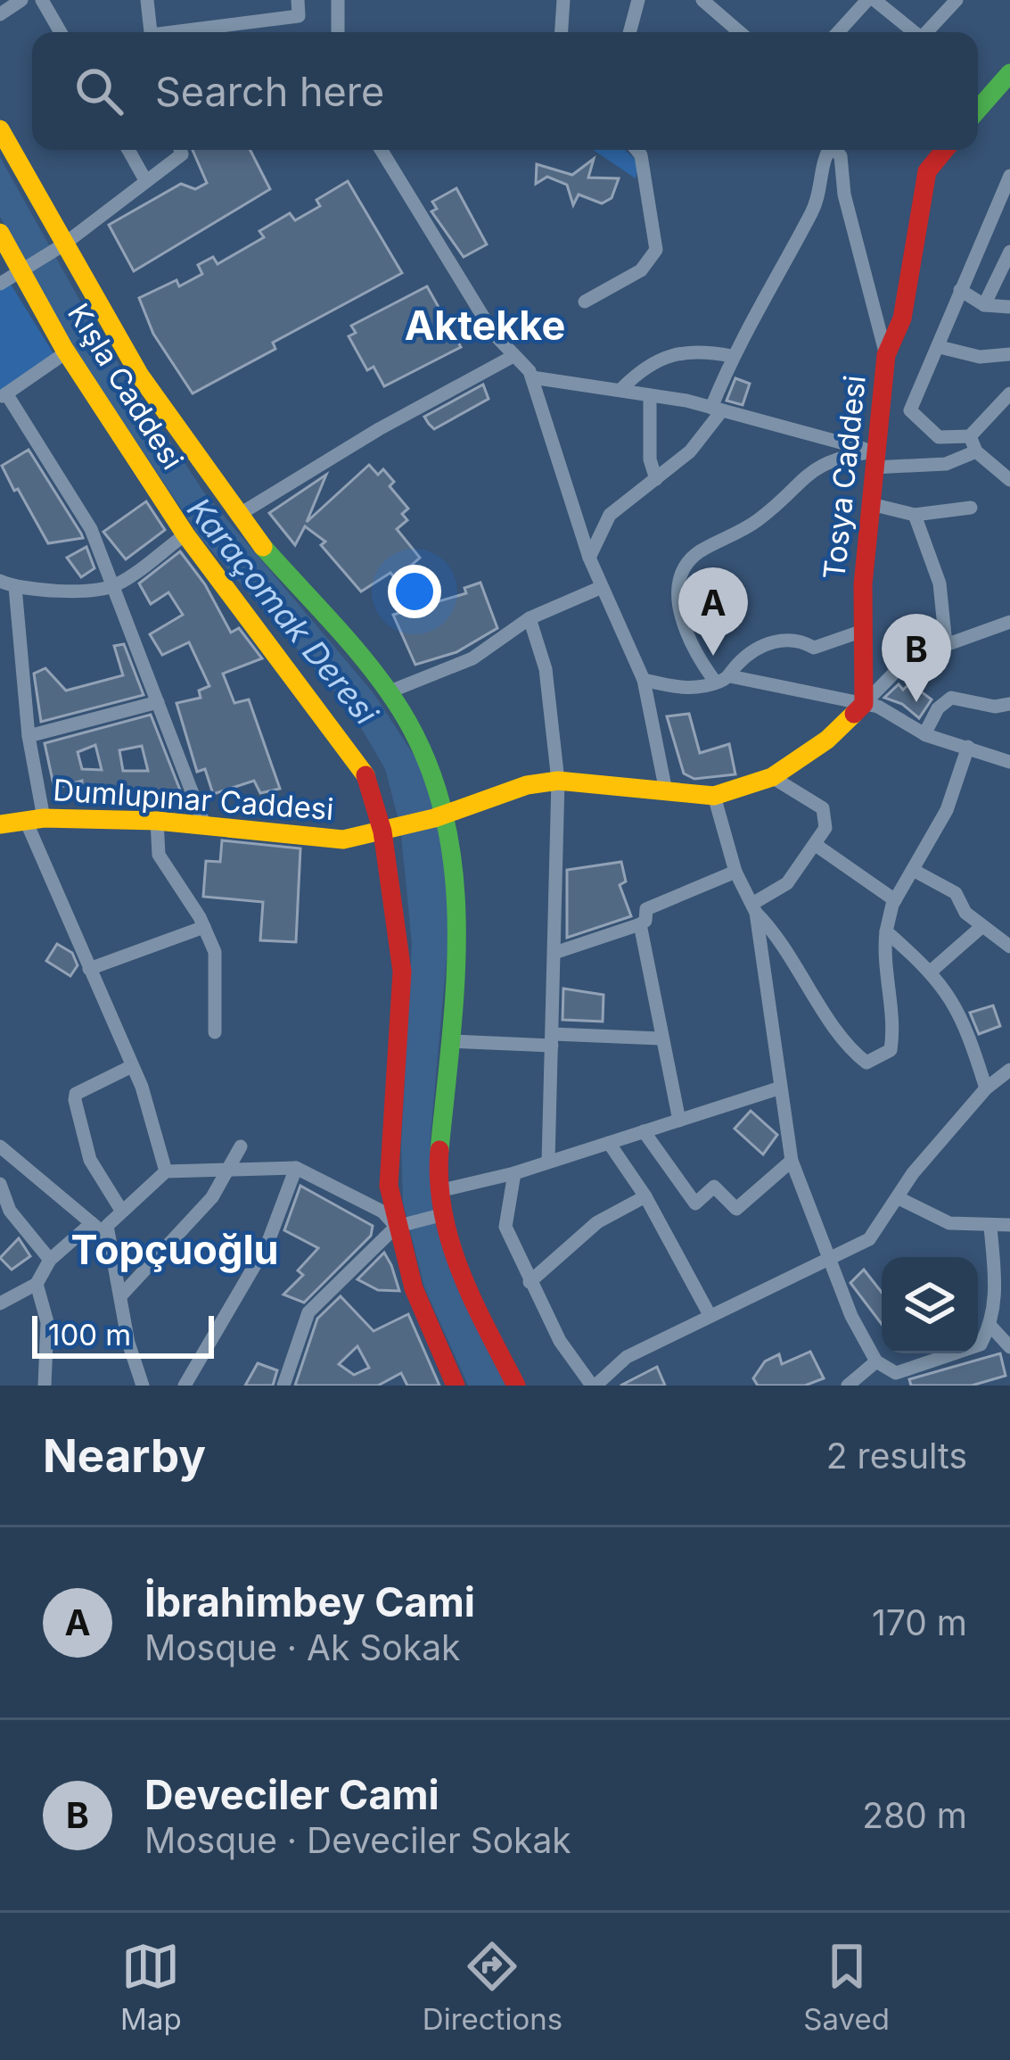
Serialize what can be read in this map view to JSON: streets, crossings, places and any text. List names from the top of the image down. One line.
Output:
{"streets":{"main road":["Kışla Caddesi","Tosya Caddesi","Dumlupınar Caddesi"]},"crossings":[["Kışla Caddesi","Dumlupınar Caddesi"]],"districts":["Aktekke","Topçuoğlu"],"water":["Karaçomak Deresi"],"scale_bar":"100 m","page":{"search":"Search here","pins":["A","B"],"scale":"100 m","heading":["Nearby","2 results"],"list":[{"mark":"A","name":"İbrahimbey Cami","note":"Mosque · Ak Sokak","value":"170 m"},{"mark":"B","name":"Deveciler Cami","note":"Mosque · Deveciler Sokak","value":"280 m"}],"nav":["Map","Directions","Saved"]}}
